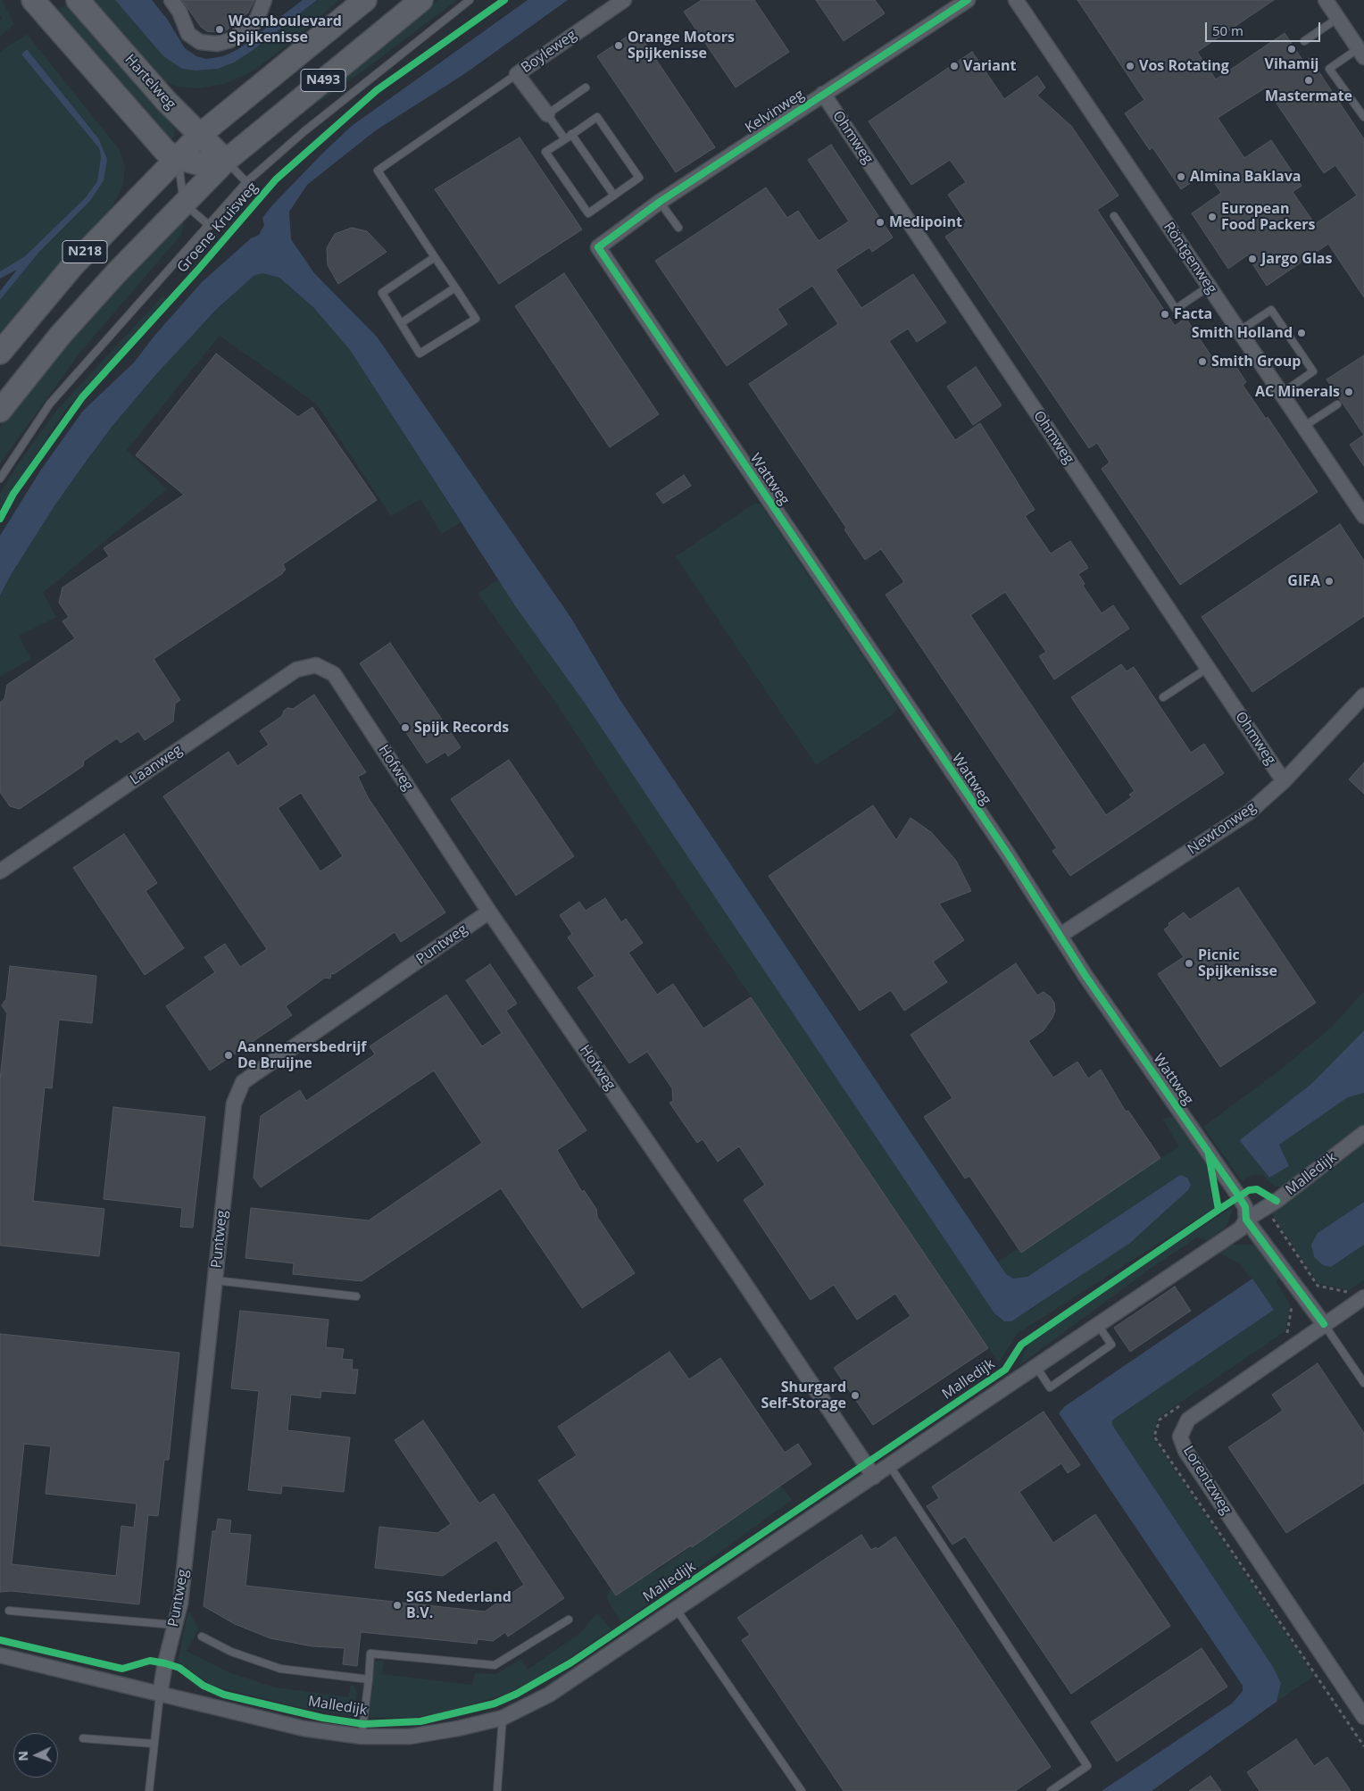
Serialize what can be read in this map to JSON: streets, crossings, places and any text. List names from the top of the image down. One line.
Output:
{"streets":{"main road":["N493","Hartelweg","N218"],"street":["Boyleweg","Kelvinweg","Ohmweg","Röntgenweg","Wattweg","Laanweg","Hofweg","Newtonweg","Puntweg","Malledijk","Lorentzweg"],"cycle path":["Groene Kruisweg"]},"crossings":[["N493","Hartelweg"],["N493","N218"],["Hartelweg","N218"],["Kelvinweg","Ohmweg"],["Kelvinweg","Wattweg"],["Ohmweg","Newtonweg"],["Wattweg","Newtonweg"],["Wattweg","Malledijk"],["Wattweg","Lorentzweg"],["Laanweg","Hofweg"],["Hofweg","Puntweg"],["Hofweg","Malledijk"],["Puntweg","Malledijk"]],"places":["Woonboulevard Spijkenisse","Orange Motors Spijkenisse","Vihamij","Variant","Vos Rotating","Mastermate","Almina Baklava","European Food Packers","Medipoint","Jargo Glas","Facta","Smith Holland","Smith Group","AC Minerals","GIFA","Spijk Records","Picnic Spijkenisse","Aannemersbedrijf De Bruijne","Shurgard Self-Storage","SGS Nederland B.V."],"scale_bar":"50 m","north":"left"}
